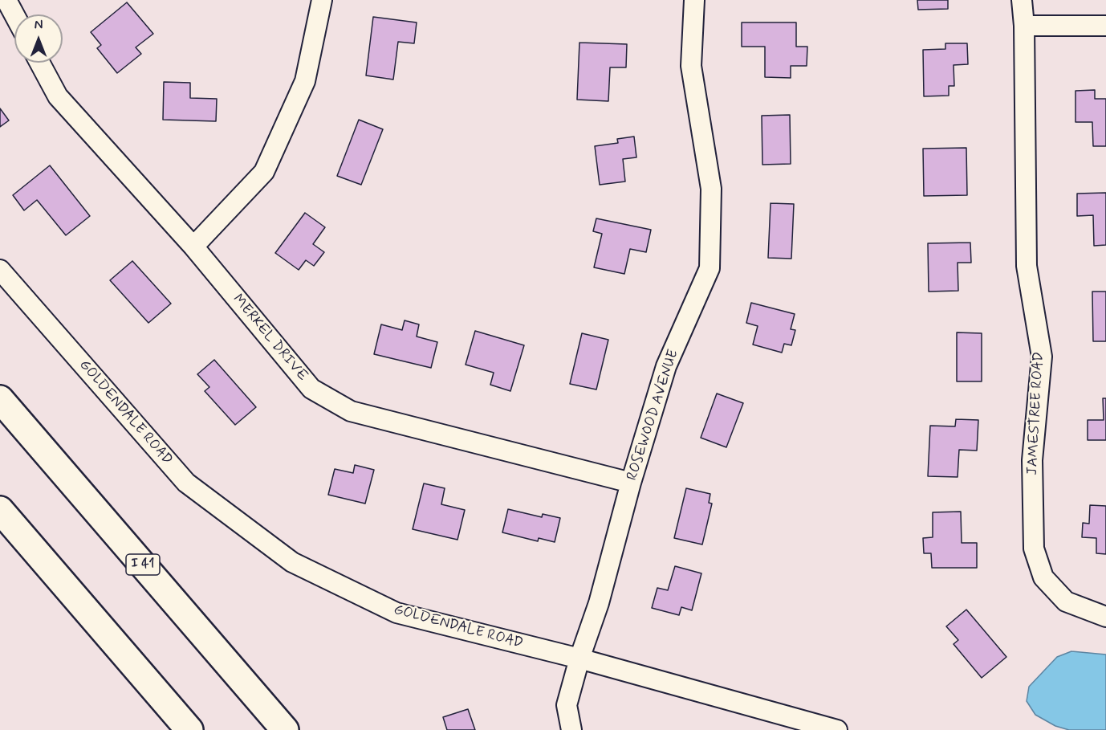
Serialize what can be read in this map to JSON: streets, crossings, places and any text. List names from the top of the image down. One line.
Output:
{"streets":{"highway":["I 41"],"street":["MERKEL DRIVE","GOLDENDALE ROAD","JAMESTREE ROAD","ROSEWOOD AVENUE"]},"crossings":[["MERKEL DRIVE","ROSEWOOD AVENUE"],["GOLDENDALE ROAD","ROSEWOOD AVENUE"]],"north":"top"}
